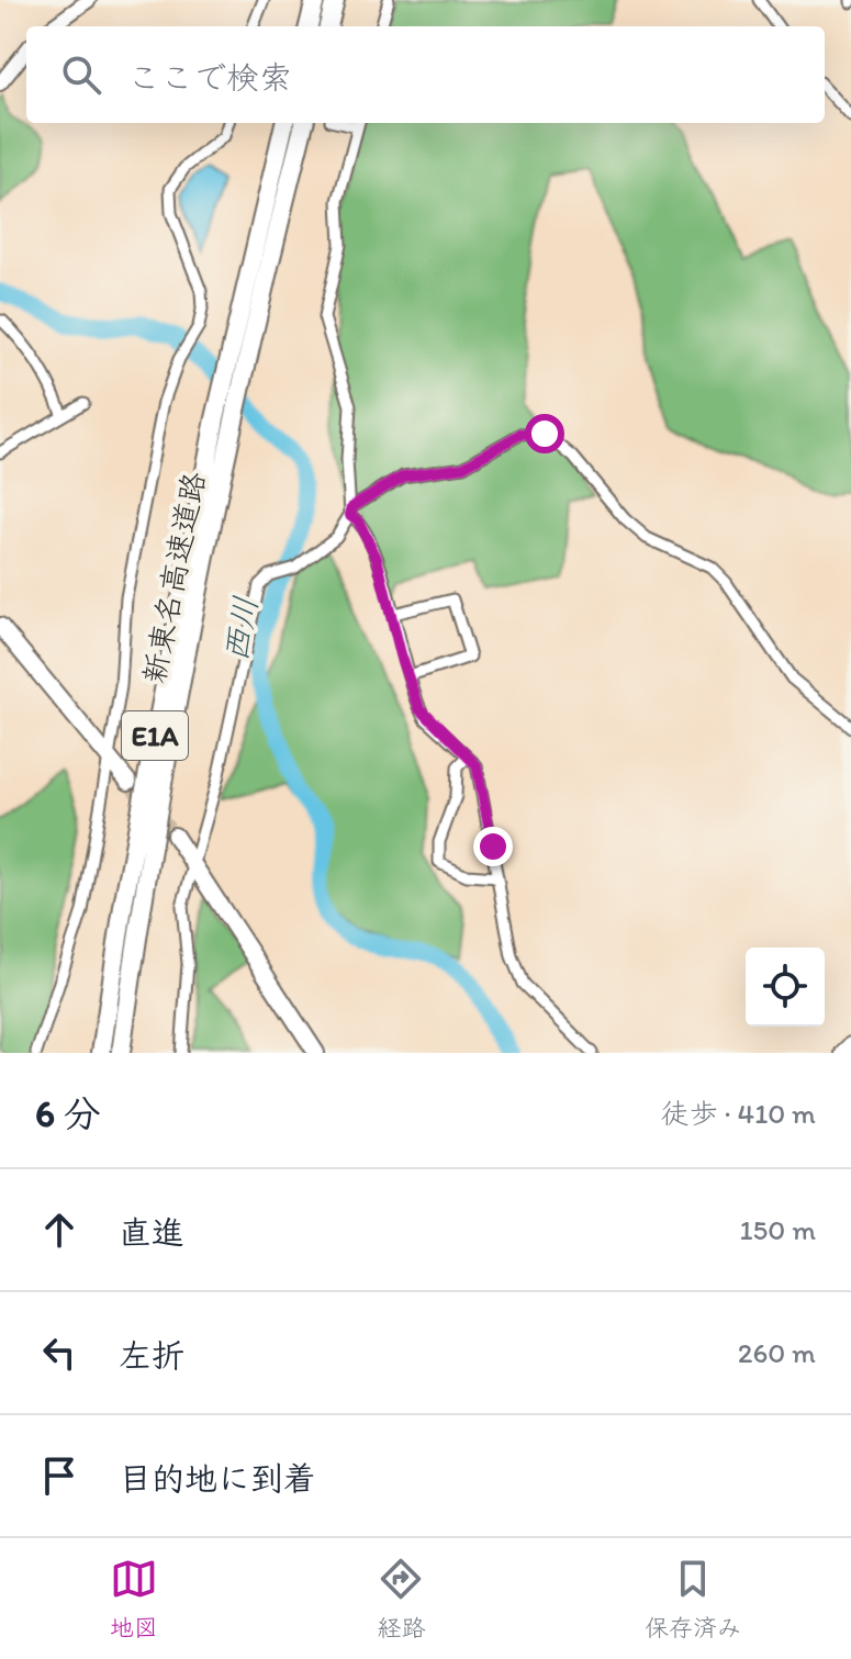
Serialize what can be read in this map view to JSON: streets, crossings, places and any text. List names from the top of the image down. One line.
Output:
{"streets":{"highway":["新東名高速道路","E1A"]},"water":["西川"],"page":{"search":"ここで検索","heading":["6 分","徒歩 · 410 m"],"list":[["直進","150 m"],["左折","260 m"],"目的地に到着"],"nav":["地図","経路","保存済み"]}}
